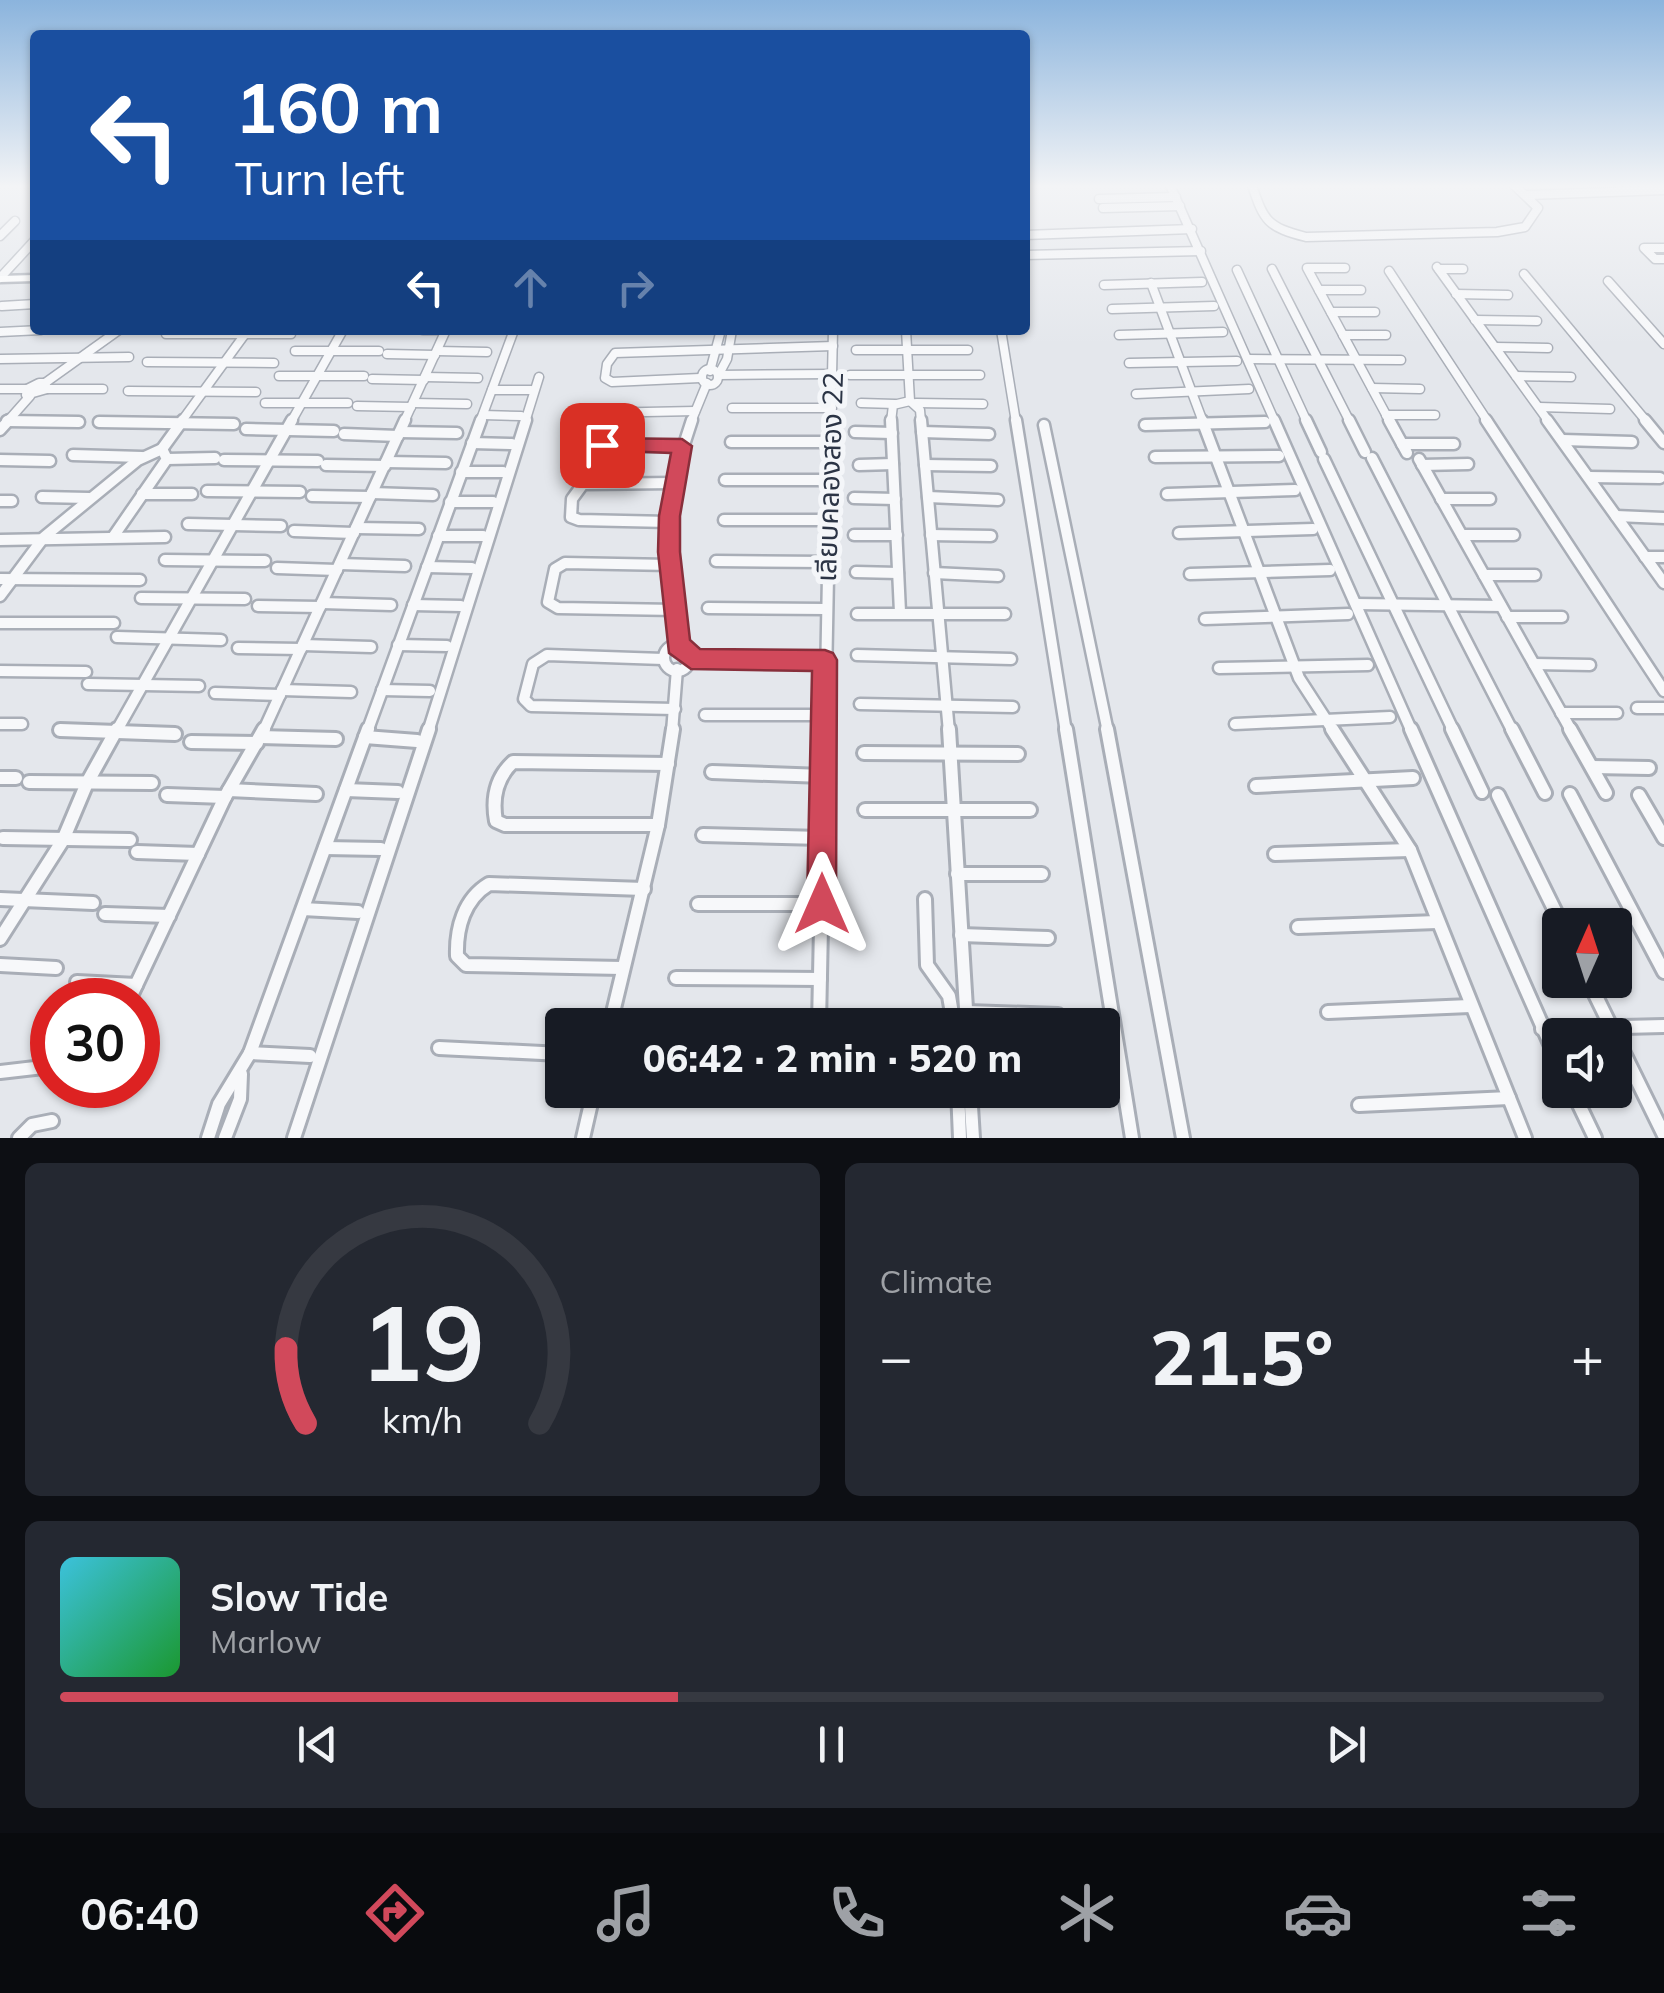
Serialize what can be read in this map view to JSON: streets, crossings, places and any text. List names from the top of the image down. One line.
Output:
{"streets":{"street":["เลียบคลองสอง 22"]},"north":"top","page":{"turn":["160 m","Turn left"],"limit":"30","trip":"06:42 · 2 min · 520 m","tile":"Climate","heat":["−","21.5°","+"],"song":["Slow Tide","Marlow"],"tabs":"06:40","gauge":["19","km/h"]}}
